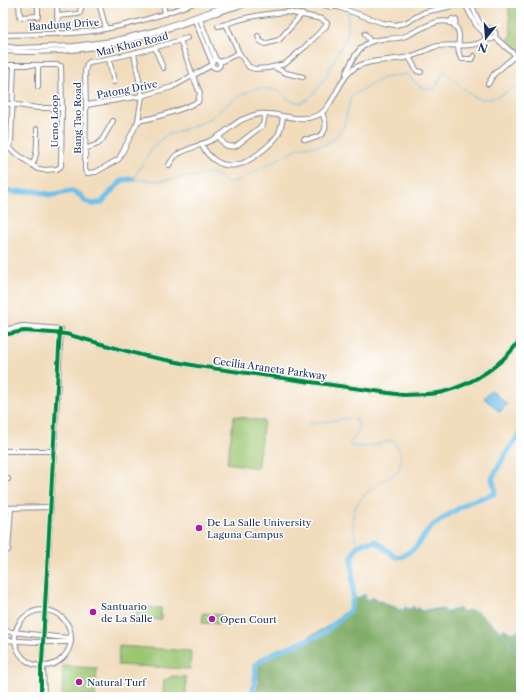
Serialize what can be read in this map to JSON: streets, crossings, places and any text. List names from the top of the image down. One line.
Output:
{"streets":{"street":["Bandung Drive","Mai Khao Road","Patong Drive","Bang Tao Road","Ueno Loop","Cecilia Araneta Parkway"]},"crossings":[["Mai Khao Road","Bang Tao Road"],["Patong Drive","Bang Tao Road"]],"places":["De La Salle University Laguna Campus","Santuario de La Salle","Open Court","Natural Turf"],"north":"bottom"}
